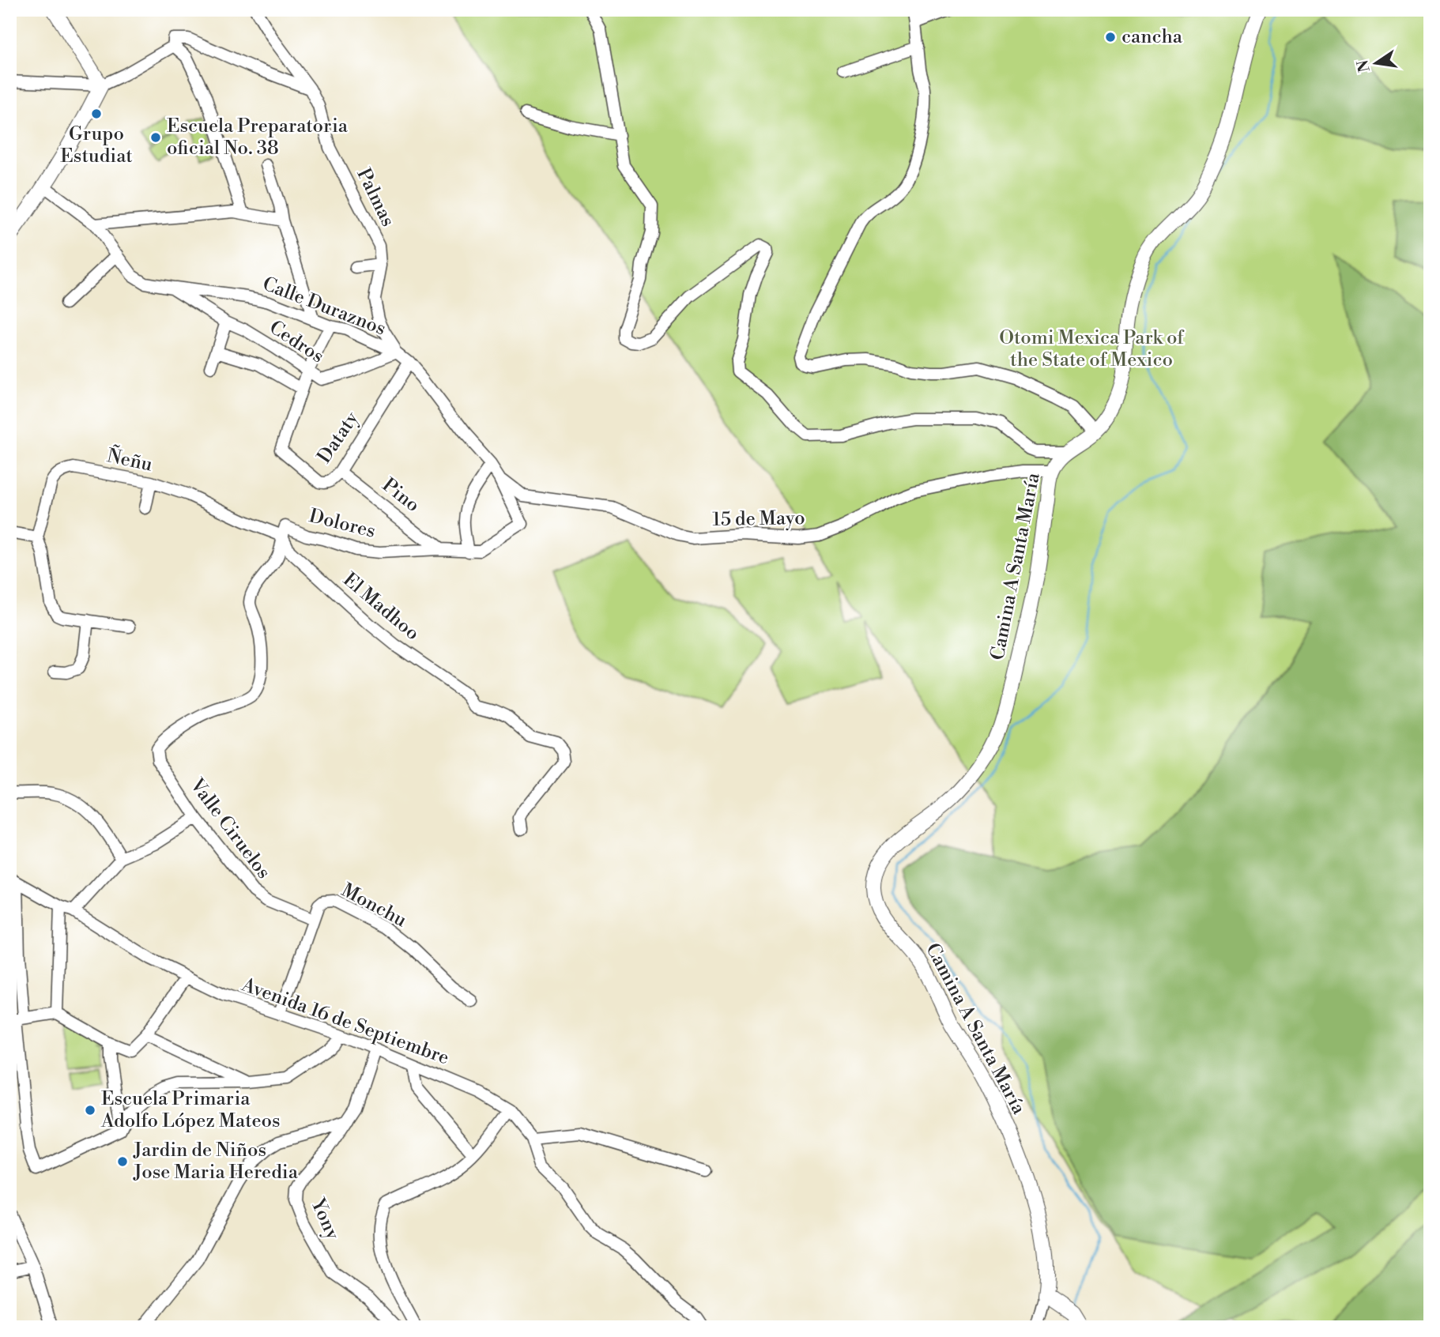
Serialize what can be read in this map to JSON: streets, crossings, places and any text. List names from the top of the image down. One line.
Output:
{"streets":{"main road":["Camina A Santa María"],"street":["Palmas","Calle Duraznos","Cedros","Dataty","Ñeñu","Pino","15 de Mayo","Dolores","El Madhoo","Valle Ciruelos","Monchu","Avenida 16 de Septiembre","Yony"]},"crossings":[["Palmas","Calle Duraznos"],["Palmas","Cedros"],["Calle Duraznos","Cedros"],["Dataty","Pino"],["Ñeñu","Dolores"],["Ñeñu","El Madhoo"],["Pino","Dolores"],["15 de Mayo","Dolores"],["15 de Mayo","Camina A Santa María"],["Dolores","El Madhoo"],["Dolores","Valle Ciruelos"],["Valle Ciruelos","Monchu"],["Monchu","Avenida 16 de Septiembre"],["Avenida 16 de Septiembre","Yony"]],"parks":["Otomi Mexica Park of the State of Mexico"],"places":["cancha","Grupo Estudiat","Escuela Preparatoria oficial No. 38","Escuela Primaria Adolfo López Mateos","Jardin de Niños Jose Maria Heredia"],"north":"left"}
